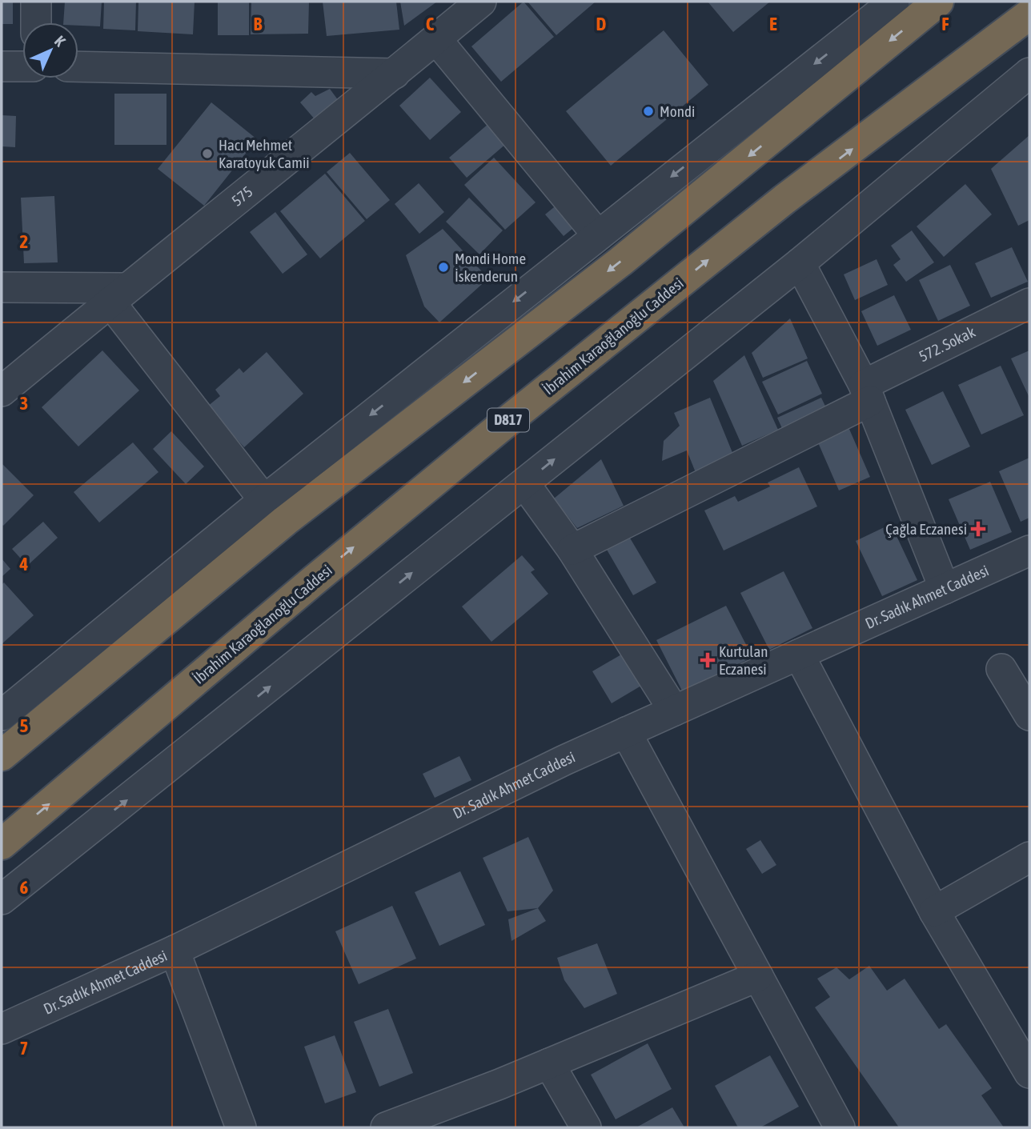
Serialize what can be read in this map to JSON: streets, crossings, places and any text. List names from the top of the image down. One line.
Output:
{"streets":{"highway":["İbrahim Karaoğlanoğlu Caddesi","D817"],"street":["575","572. Sokak","Dr. Sadık Ahmet Caddesi"]},"places":{"other":["Mondi","Hacı Mehmet Karatoyuk Camii","Mondi Home İskenderun"],"health":["Çağla Eczanesi","Kurtulan Eczanesi"]},"north":"top right","grid":{"columns":["B","C","D","E","F"],"rows":["2","3","4","5","6","7"]}}
